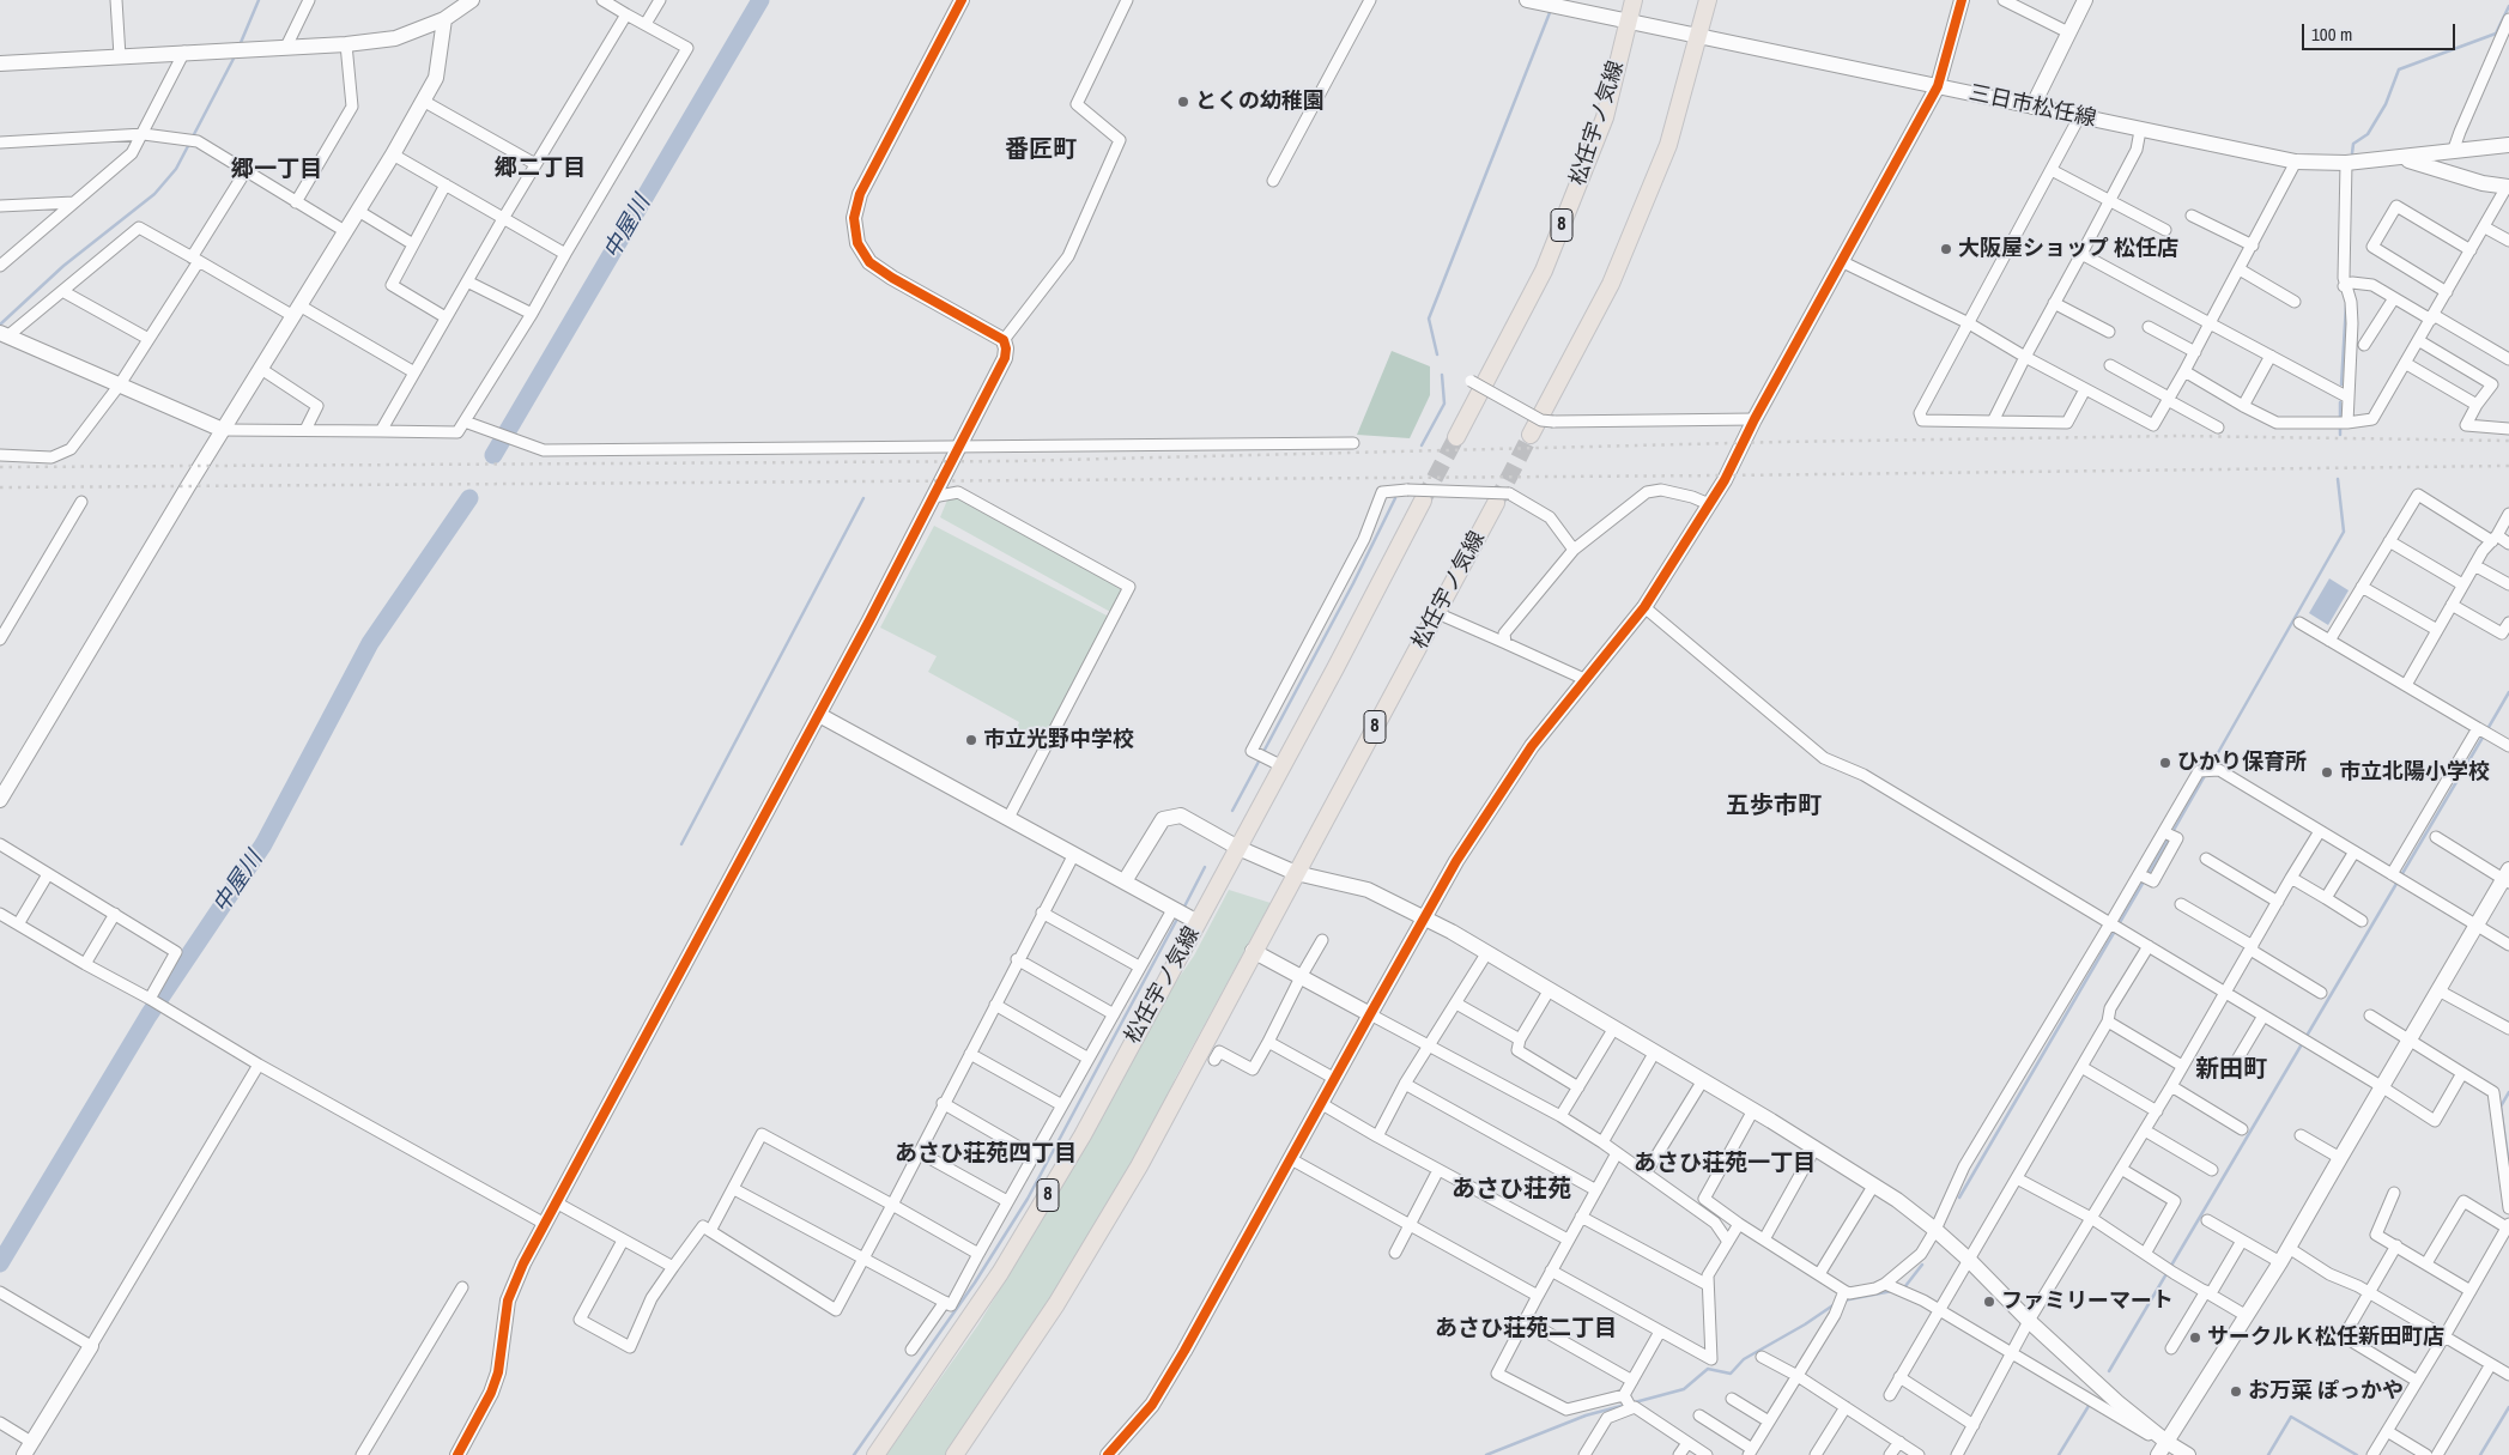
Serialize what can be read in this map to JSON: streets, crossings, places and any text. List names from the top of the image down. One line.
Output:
{"streets":{"main road":["松任宇ノ気線","8"],"street":["三日市松任線"]},"crossings":[["三日市松任線","松任宇ノ気線"]],"districts":["番匠町","郷二丁目","郷一丁目","五歩市町","新田町","あさひ荘苑四丁目","あさひ荘苑一丁目","あさひ荘苑","あさひ荘苑二丁目"],"water":["中屋川"],"places":["とくの幼稚園","大阪屋ショップ 松任店","市立光野中学校","ひかり保育所","市立北陽小学校","ファミリーマート","サークルＫ松任新田町店","お万菜 ぽっかや"],"scale_bar":"100 m"}
